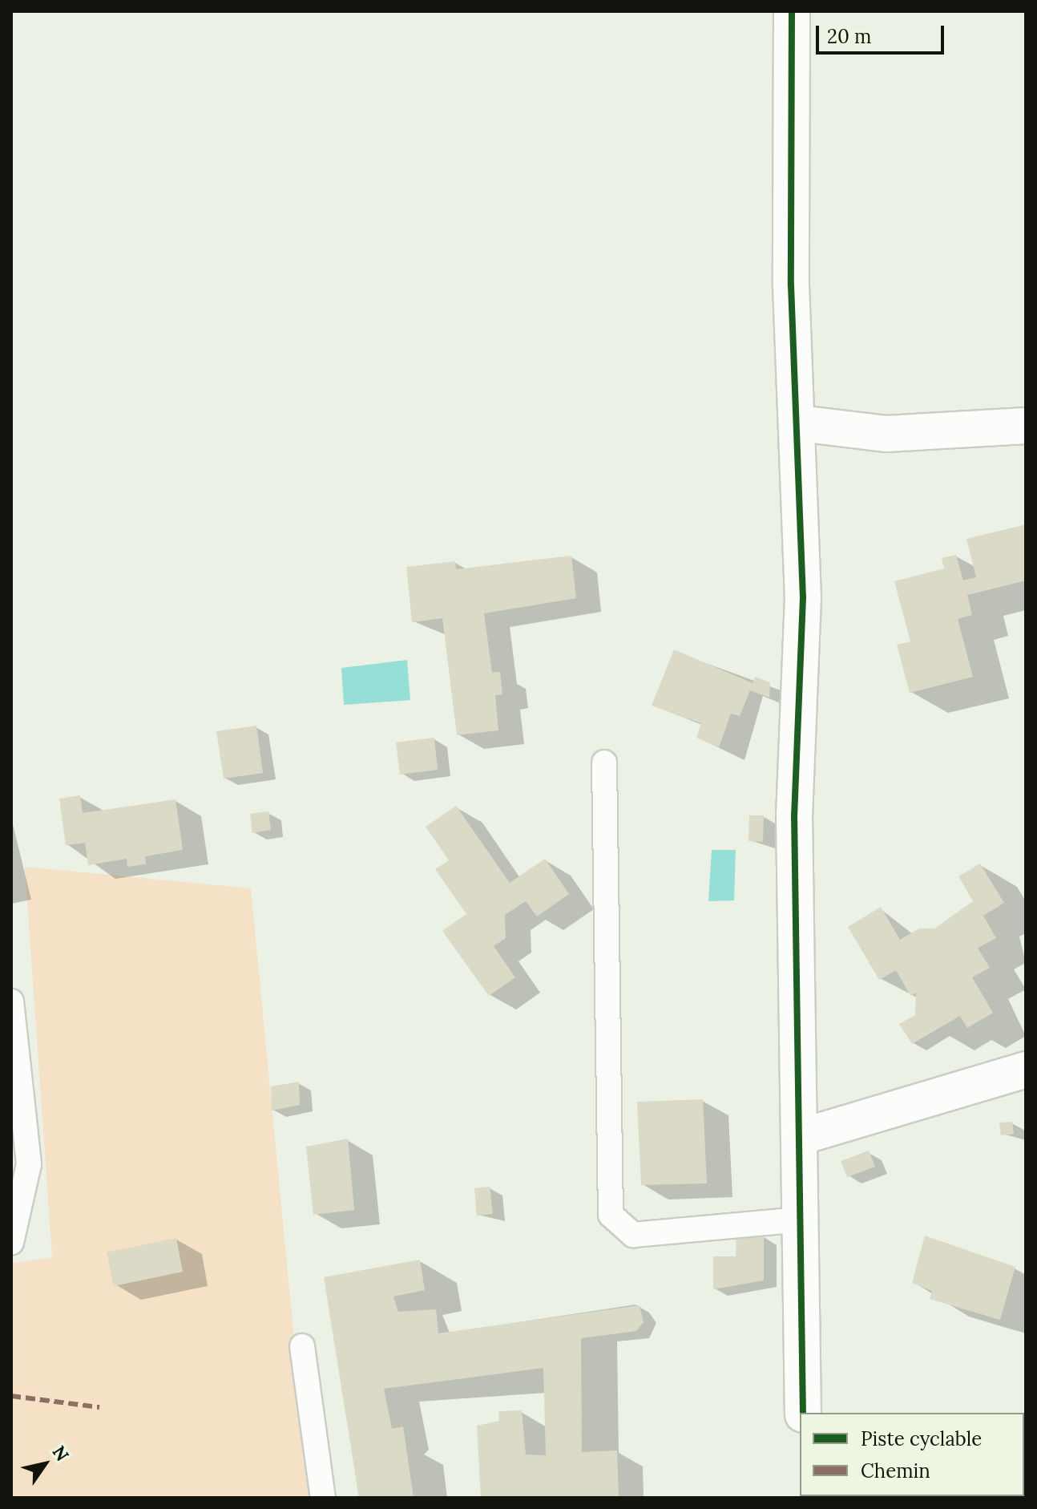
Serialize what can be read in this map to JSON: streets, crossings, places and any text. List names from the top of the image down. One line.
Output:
{"legend":["Piste cyclable","Chemin"],"scale_bar":"20 m","north":"top right"}
